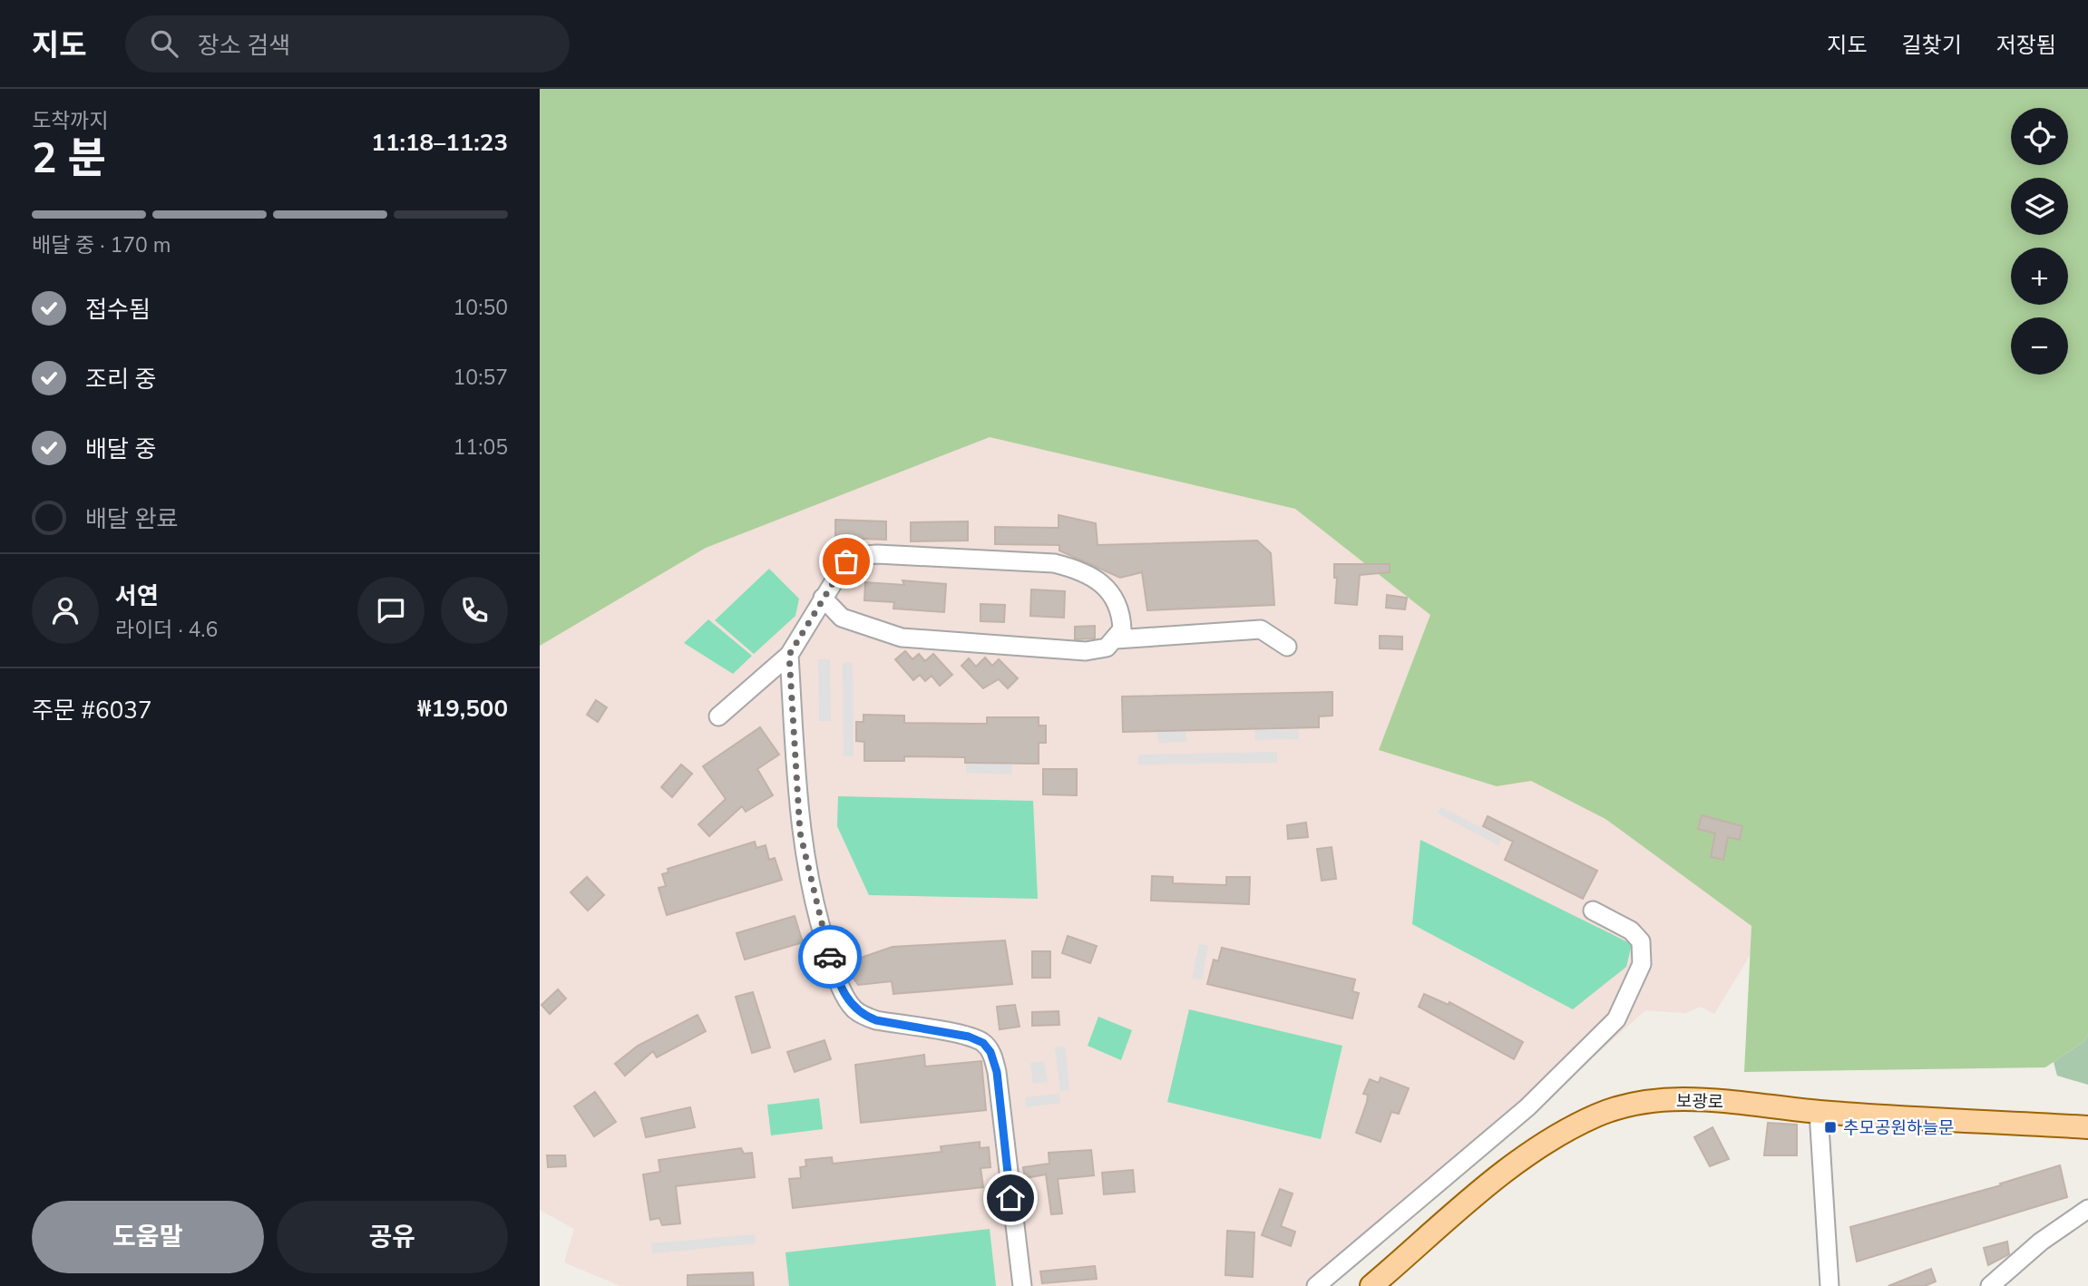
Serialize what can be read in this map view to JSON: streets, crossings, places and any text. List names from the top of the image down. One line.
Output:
{"streets":{"main road":["보광로"]},"places":{"transit":["추모공원하늘문"]},"page":{"header":"지도","search":"장소 검색","nav":["지도","길찾기","저장됨"],"heading":["2 분","도착까지","11:18–11:23"],"panel":["서연","라이더 · 4.6","주문 #6037","₩19,500"],"map_buttons":["+","−"],"bar":"배달 중 · 170 m","list":[["접수됨","10:50"],["조리 중","10:57"],["배달 중","11:05"],"배달 완료"],"buttons":["도움말","공유"]}}
